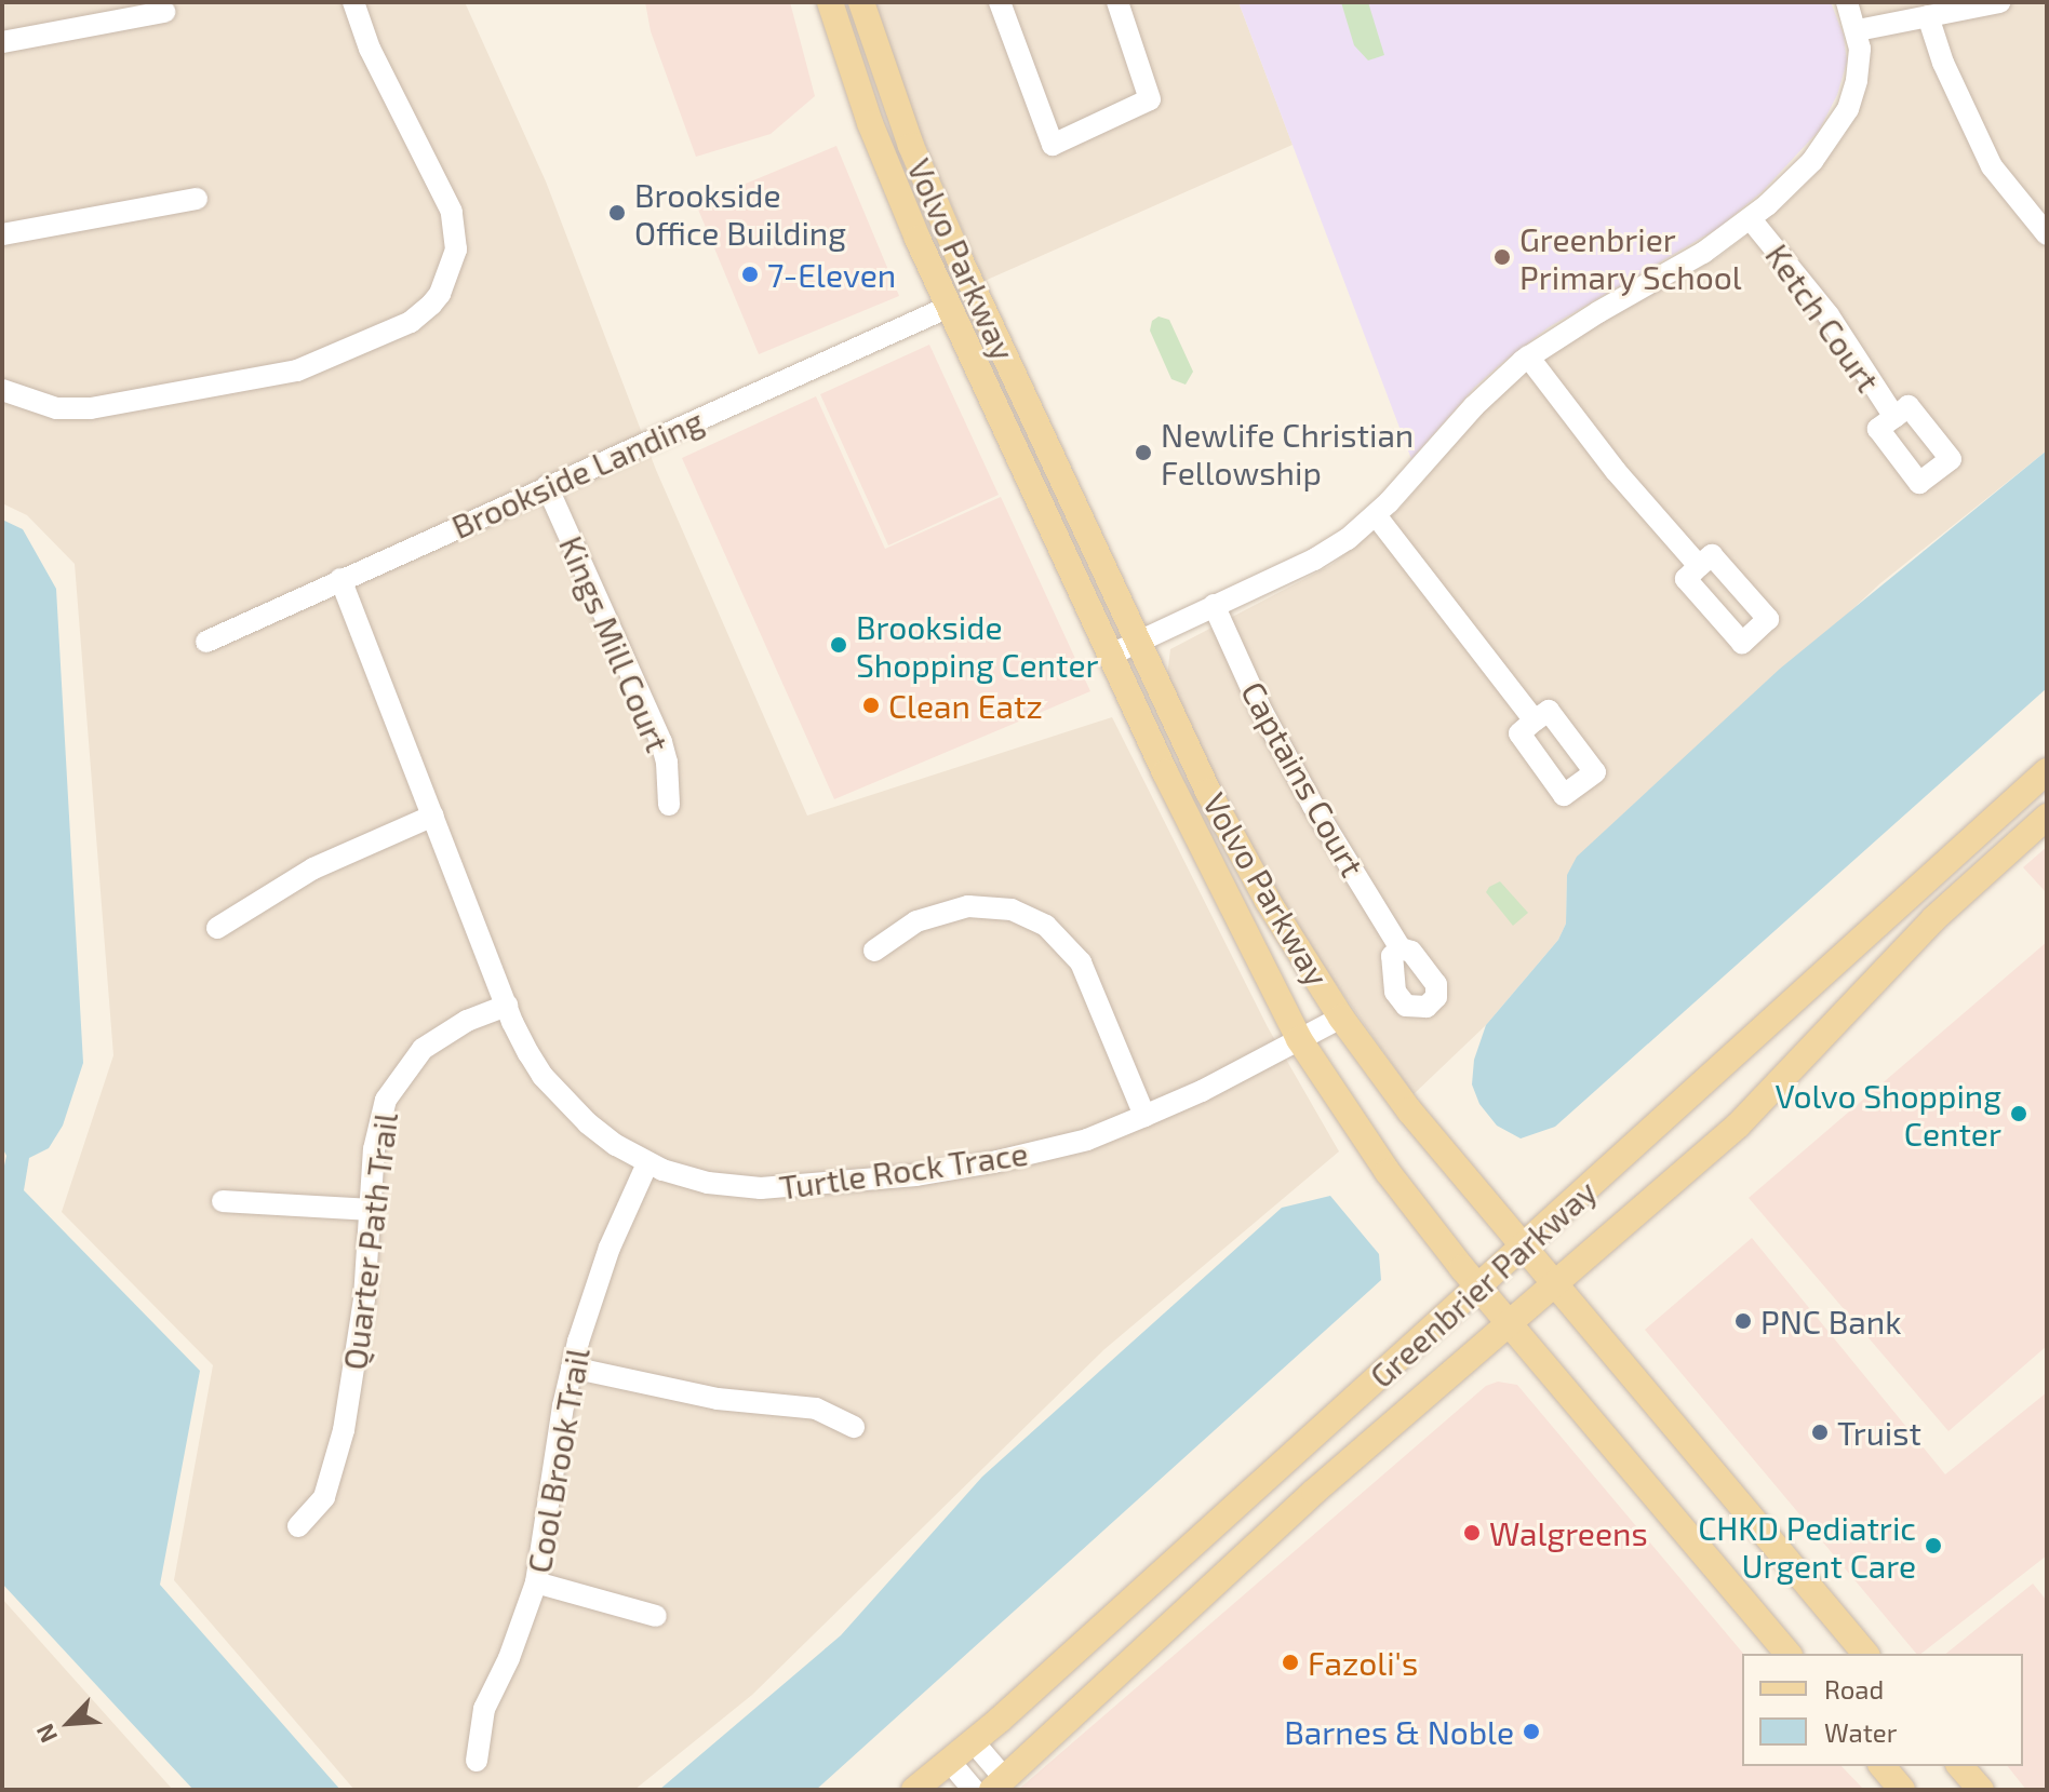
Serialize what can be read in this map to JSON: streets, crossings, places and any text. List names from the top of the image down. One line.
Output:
{"streets":{"main road":["Volvo Parkway","Greenbrier Parkway"],"street":["Ketch Court","Brookside Landing","Kings Mill Court","Captains Court","Turtle Rock Trace","Quarter Path Trail","Cool Brook Trail"]},"crossings":[["Volvo Parkway","Brookside Landing"],["Volvo Parkway","Turtle Rock Trace"],["Volvo Parkway","Greenbrier Parkway"],["Brookside Landing","Kings Mill Court"],["Brookside Landing","Turtle Rock Trace"],["Turtle Rock Trace","Quarter Path Trail"],["Turtle Rock Trace","Cool Brook Trail"]],"places":["Brookside Office Building","Greenbrier Primary School","7-Eleven","Newlife Christian Fellowship","Brookside Shopping Center","Clean Eatz","Volvo Shopping Center","PNC Bank","Truist","Walgreens","CHKD Pediatric Urgent Care","Fazoli's","Barnes & Noble"],"legend":["Road","Water"],"north":"bottom left"}
